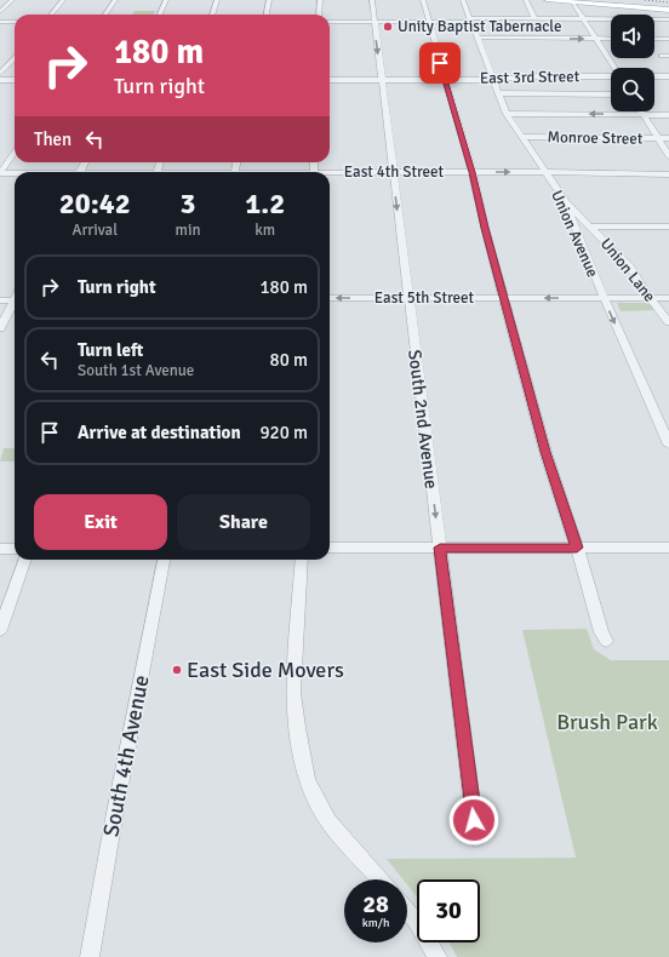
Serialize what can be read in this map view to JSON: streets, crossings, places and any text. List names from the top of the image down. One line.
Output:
{"streets":{"street":["East 3rd Street","Monroe Street","East 4th Street","Union Avenue","Union Lane","East 5th Street","South 2nd Avenue","South 4th Avenue"]},"crossings":[["East 3rd Street","Union Avenue"],["East 3rd Street","South 2nd Avenue"],["Monroe Street","Union Avenue"],["East 4th Street","Union Avenue"],["East 4th Street","South 2nd Avenue"],["Union Avenue","Union Lane"],["Union Avenue","East 5th Street"],["Union Lane","East 5th Street"],["East 5th Street","South 2nd Avenue"]],"one_way":["East 5th Street"],"parks":["Brush Park"],"places":["Unity Baptist Tabernacle","East Side Movers"],"page":{"turn":["180 m","Turn right"],"then":"Then","eta":["20:42","Arrival","3","min","1.2","km"],"list":[{"name":"Turn right","value":"180 m"},{"name":"Turn left","note":"South 1st Avenue","value":"80 m"},{"name":"Arrive at destination","value":"920 m"}],"buttons":["Exit","Share"],"speed":"28 km/h","limit":"30"}}
